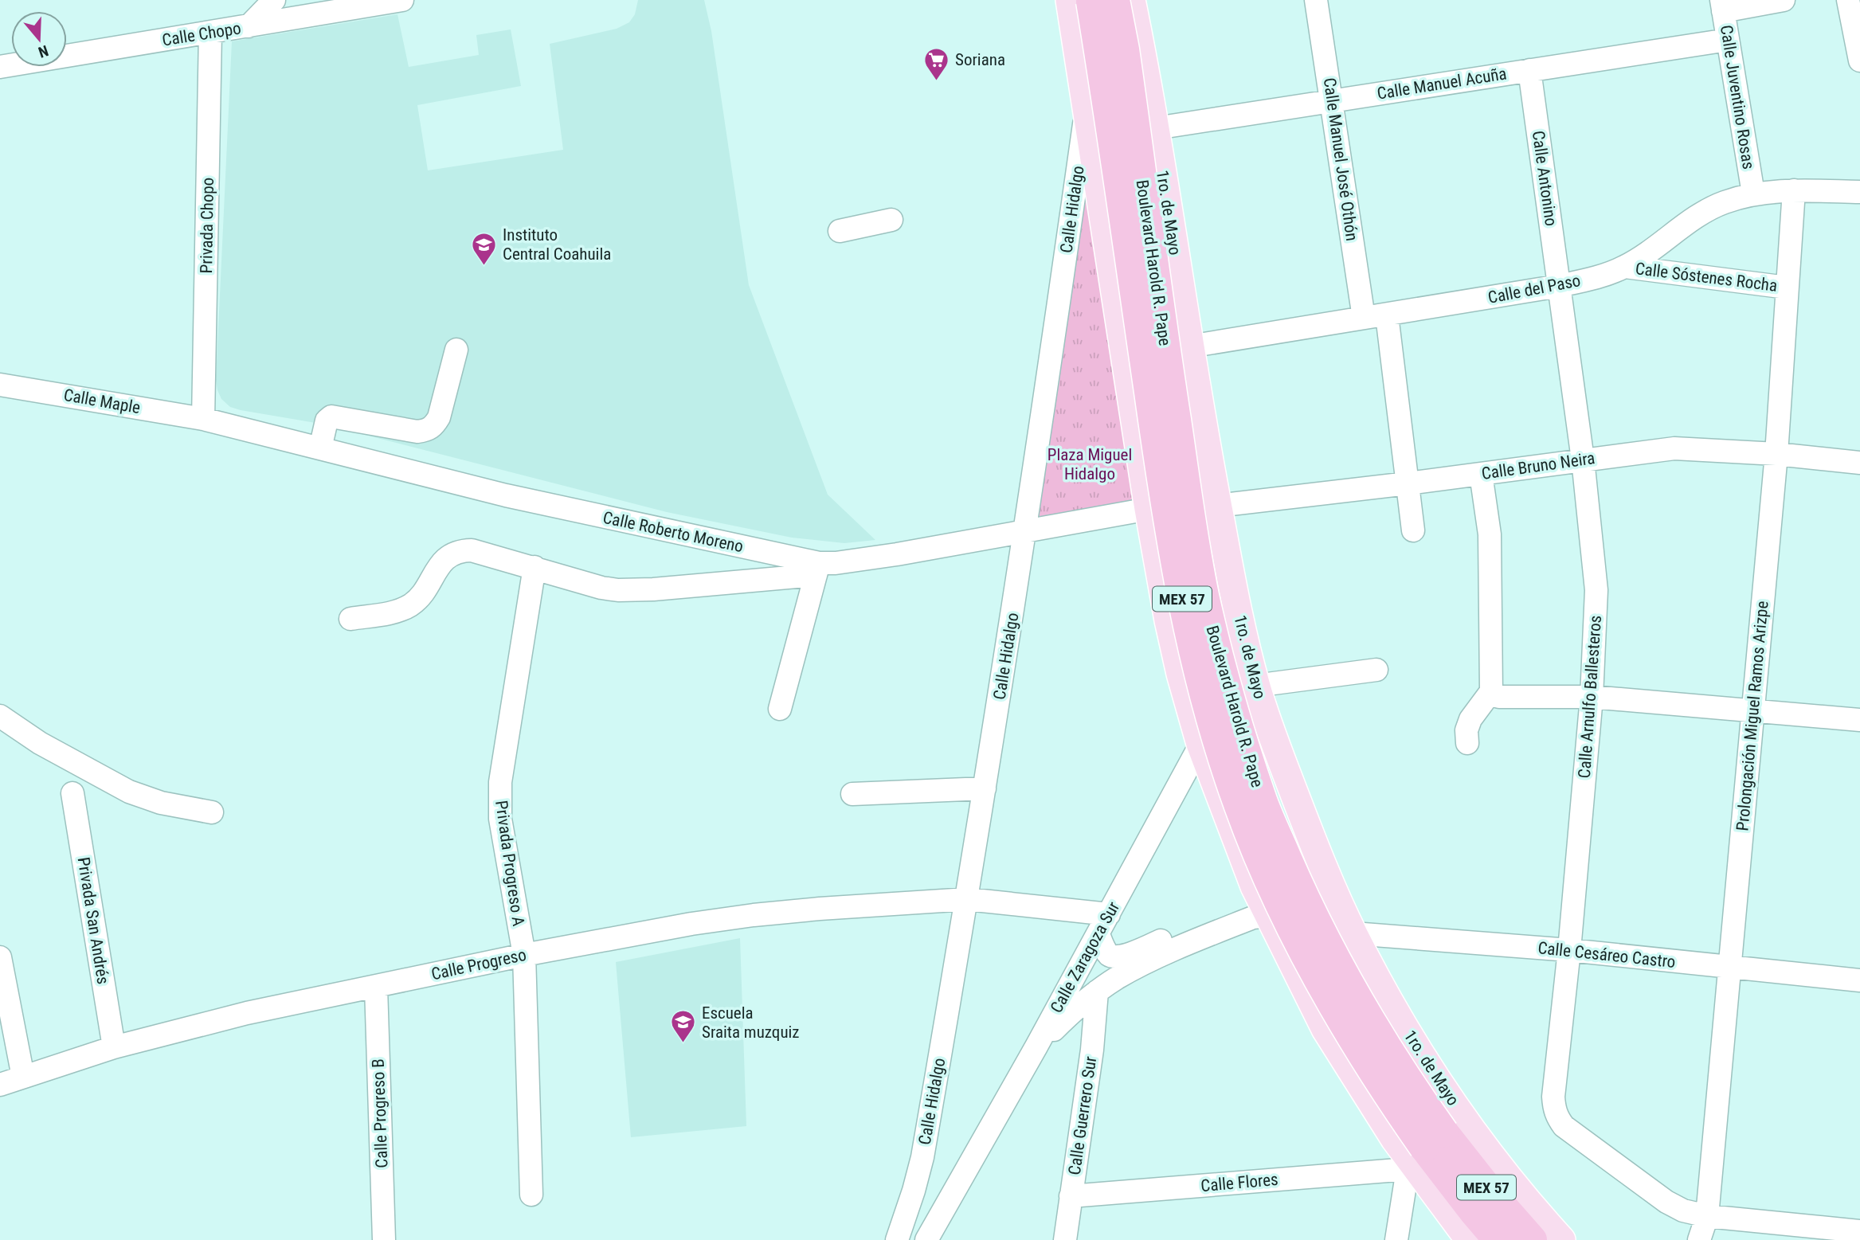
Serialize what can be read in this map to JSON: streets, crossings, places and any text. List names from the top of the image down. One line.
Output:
{"streets":{"highway":["Boulevard Harold R. Pape","MEX 57"],"main road":["1ro. de Mayo"],"street":["Calle Chopo","Calle Manuel Acuña","Calle Juventino Rosas","Calle Manuel José Othón","Calle Antonino","Calle Hidalgo","Privada Chopo","Calle Sóstenes Rocha","Calle del Paso","Calle Maple","Calle Bruno Neira","Calle Roberto Moreno","Calle Arnulfo Ballesteros","Prolongación Miguel Ramos Arizpe","Privada Progreso A","Privada San Andrés","Calle Cesáreo Castro","Calle Zaragoza Sur","Calle Progreso","Calle Progreso B","Calle Guerrero Sur","Calle Flores"]},"crossings":[["Calle Chopo","Privada Chopo"],["Calle Manuel Acuña","Calle Juventino Rosas"],["Calle Manuel Acuña","Calle Manuel José Othón"],["Calle Manuel Acuña","Calle Antonino"],["Calle Manuel Acuña","1ro. de Mayo"],["Calle Juventino Rosas","Calle del Paso"],["Calle Manuel José Othón","Calle del Paso"],["Calle Antonino","Calle del Paso"],["Calle Antonino","Calle Arnulfo Ballesteros"],["Calle Hidalgo","Calle Roberto Moreno"],["Calle Hidalgo","Calle Progreso"],["1ro. de Mayo","Calle del Paso"],["1ro. de Mayo","Calle Bruno Neira"],["1ro. de Mayo","Calle Cesáreo Castro"],["1ro. de Mayo","Calle Zaragoza Sur"],["Privada Chopo","Calle Maple"],["Privada Chopo","Calle Roberto Moreno"],["Boulevard Harold R. Pape","Calle Flores"],["Calle Sóstenes Rocha","Calle del Paso"],["Calle Sóstenes Rocha","Prolongación Miguel Ramos Arizpe"],["Calle del Paso","Calle Arnulfo Ballesteros"],["Calle del Paso","Prolongación Miguel Ramos Arizpe"],["Calle Maple","Calle Roberto Moreno"],["Calle Bruno Neira","Calle Arnulfo Ballesteros"],["Calle Bruno Neira","Prolongación Miguel Ramos Arizpe"],["Calle Arnulfo Ballesteros","Prolongación Miguel Ramos Arizpe"],["Calle Arnulfo Ballesteros","Calle Cesáreo Castro"],["Prolongación Miguel Ramos Arizpe","Calle Cesáreo Castro"],["Privada Progreso A","Calle Progreso"],["Privada San Andrés","Calle Progreso"],["Calle Zaragoza Sur","Calle Progreso"],["Calle Progreso","Calle Progreso B"],["Calle Guerrero Sur","Calle Flores"]],"parks":["Plaza Miguel Hidalgo"],"places":{"supermarket":["Soriana"],"school or university":["Instituto Central Coahuila","Escuela Sraita muzquiz"]},"north":"bottom"}
